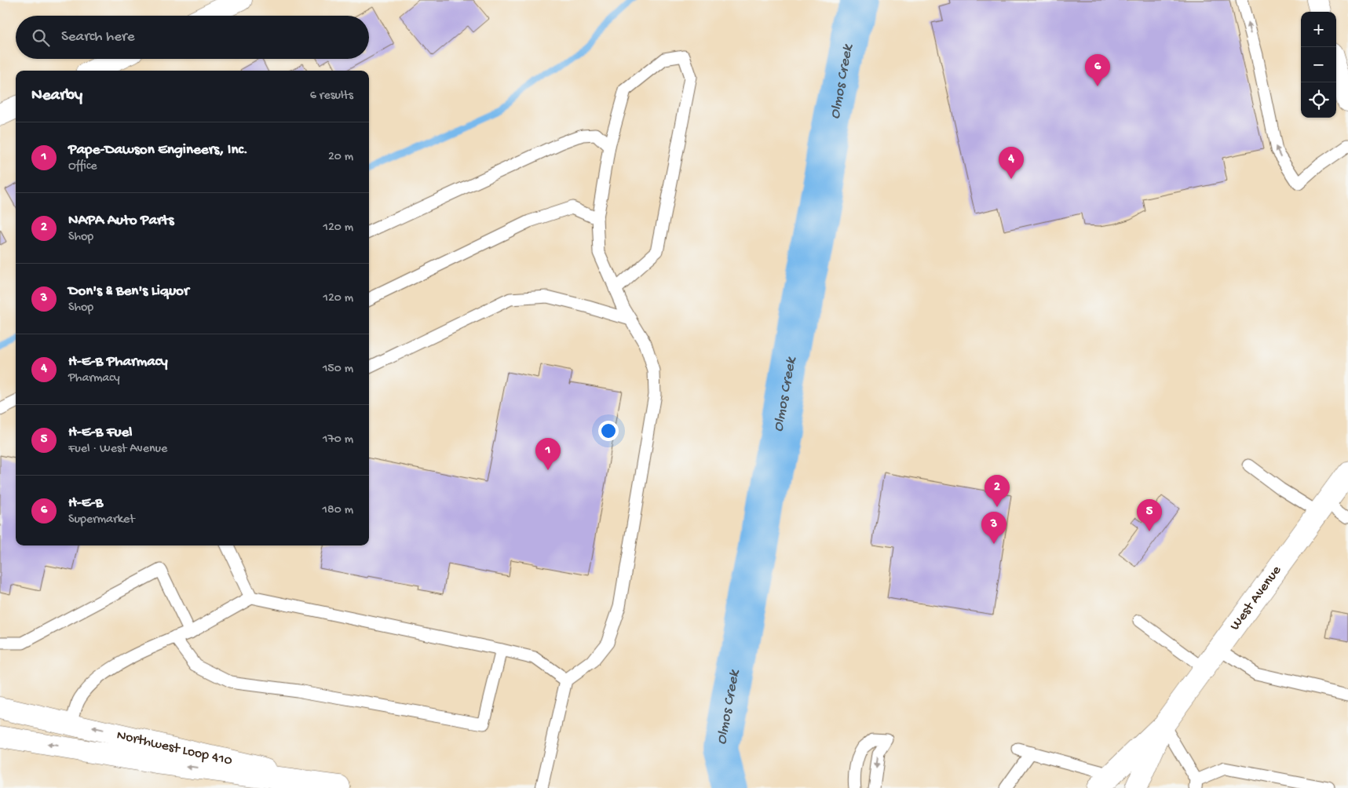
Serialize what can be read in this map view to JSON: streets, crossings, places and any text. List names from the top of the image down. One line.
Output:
{"streets":{"main road":["West Avenue","Northwest Loop 410"]},"water":["Olmos Creek"],"page":{"map_buttons":["+","−"],"search":"Search here","pins":["6","4","1","2","5","3"],"heading":["Nearby","6 results"],"list":[{"mark":"1","name":"Pape-Dawson Engineers, Inc.","note":"Office","value":"20 m"},{"mark":"2","name":"NAPA Auto Parts","note":"Shop","value":"120 m"},{"mark":"3","name":"Don's & Ben's Liquor","note":"Shop","value":"120 m"},{"mark":"4","name":"H-E-B Pharmacy","note":"Pharmacy","value":"150 m"},{"mark":"5","name":"H-E-B Fuel","note":"Fuel · West Avenue","value":"170 m"},{"mark":"6","name":"H-E-B","note":"Supermarket","value":"180 m"}]}}
